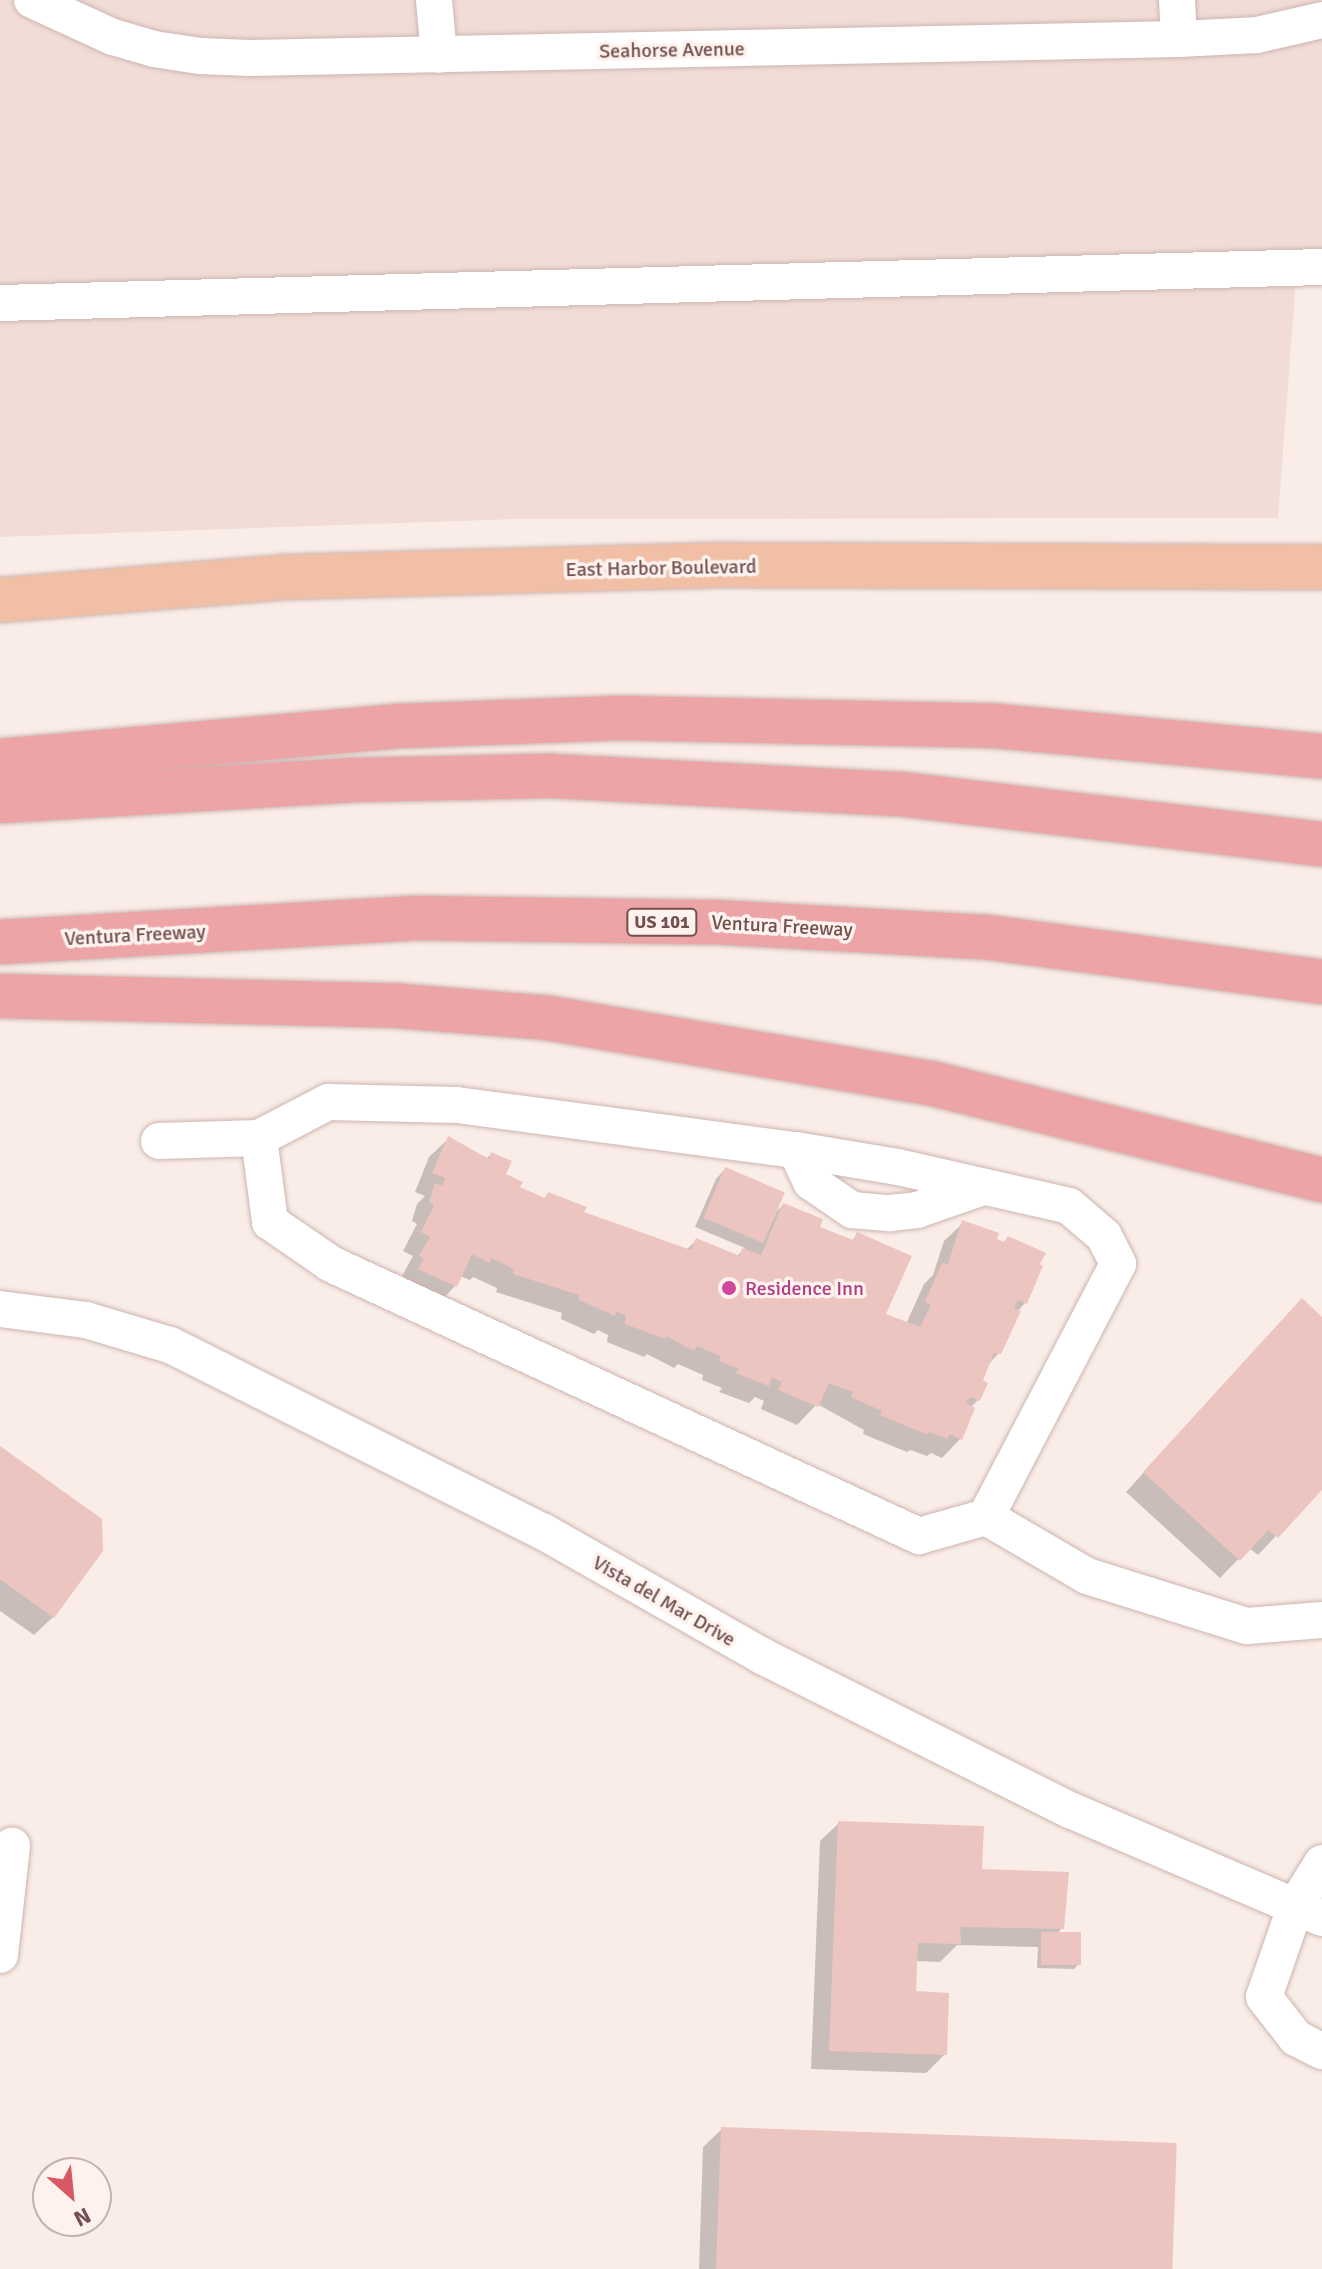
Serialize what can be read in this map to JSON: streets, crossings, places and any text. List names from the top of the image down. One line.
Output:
{"streets":{"highway":["US 101","Ventura Freeway"],"main road":["East Harbor Boulevard"],"street":["Seahorse Avenue","Vista del Mar Drive"]},"places":["Residence Inn"],"north":"bottom right"}
